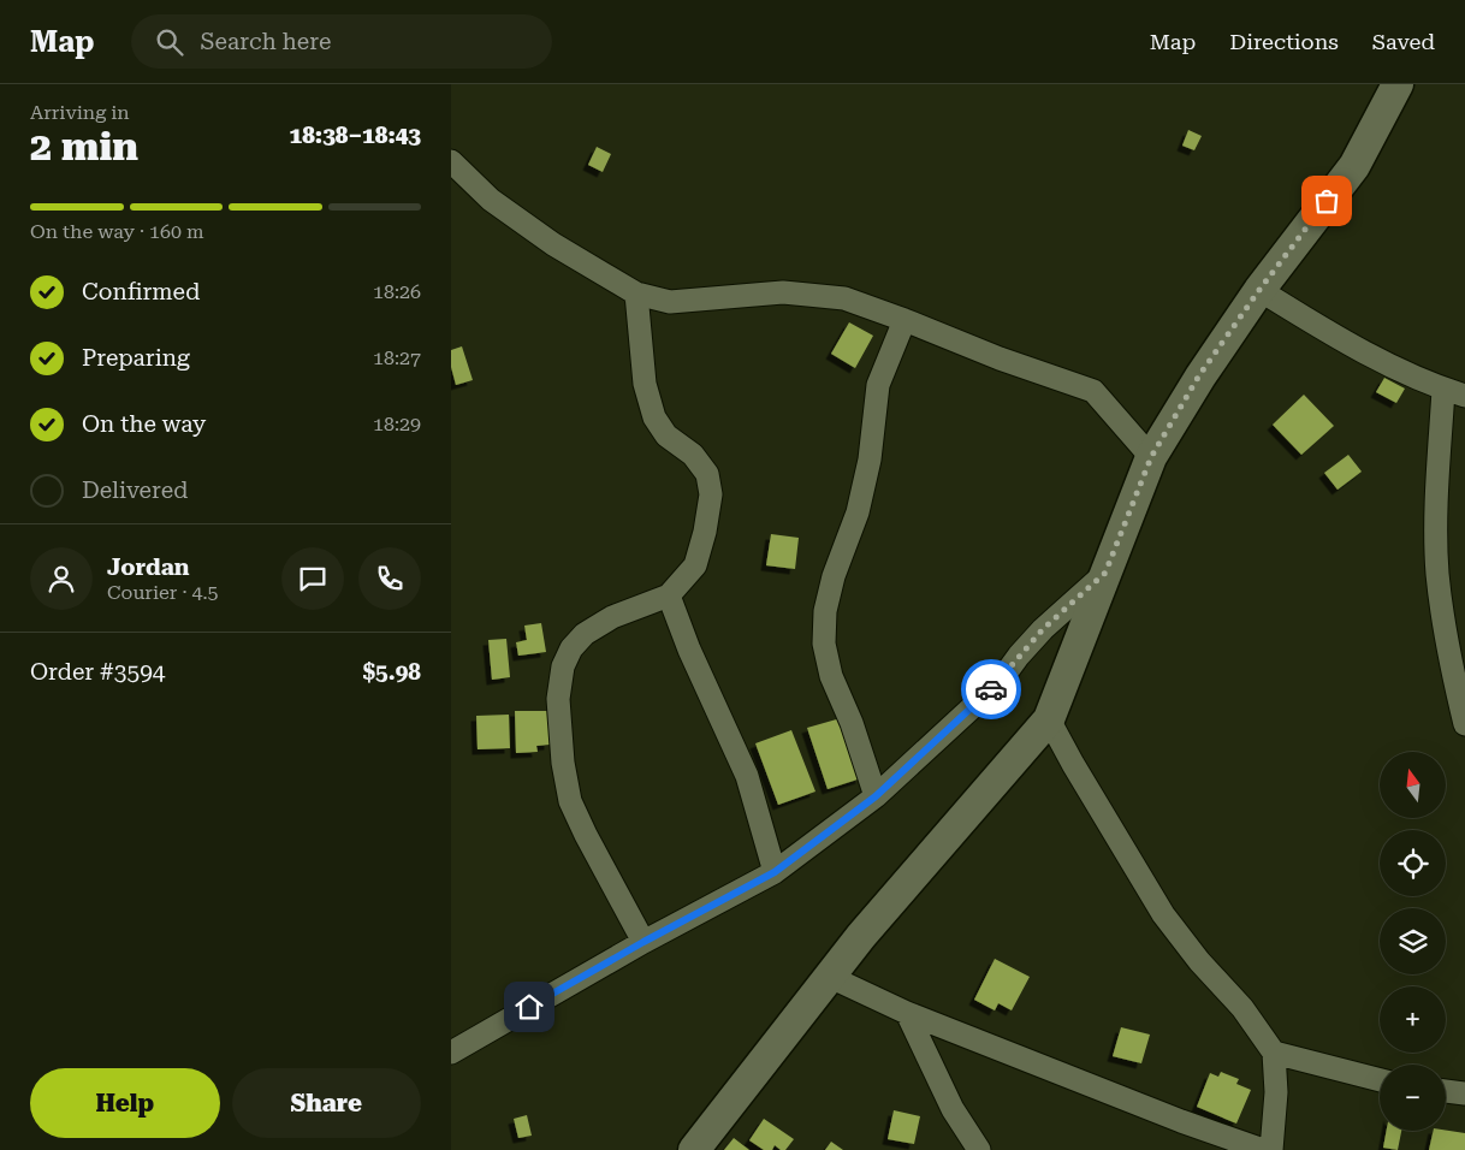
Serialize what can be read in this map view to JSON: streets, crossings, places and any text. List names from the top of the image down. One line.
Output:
{"north":"top","page":{"header":"Map","search":"Search here","nav":["Map","Directions","Saved"],"heading":["2 min","Arriving in","18:38–18:43"],"panel":["Jordan","Courier · 4.5","Order #3594","$5.98"],"bar":"On the way · 160 m","list":[["Confirmed","18:26"],["Preparing","18:27"],["On the way","18:29"],"Delivered"],"map_buttons":["+","−"],"buttons":["Help","Share"]}}
